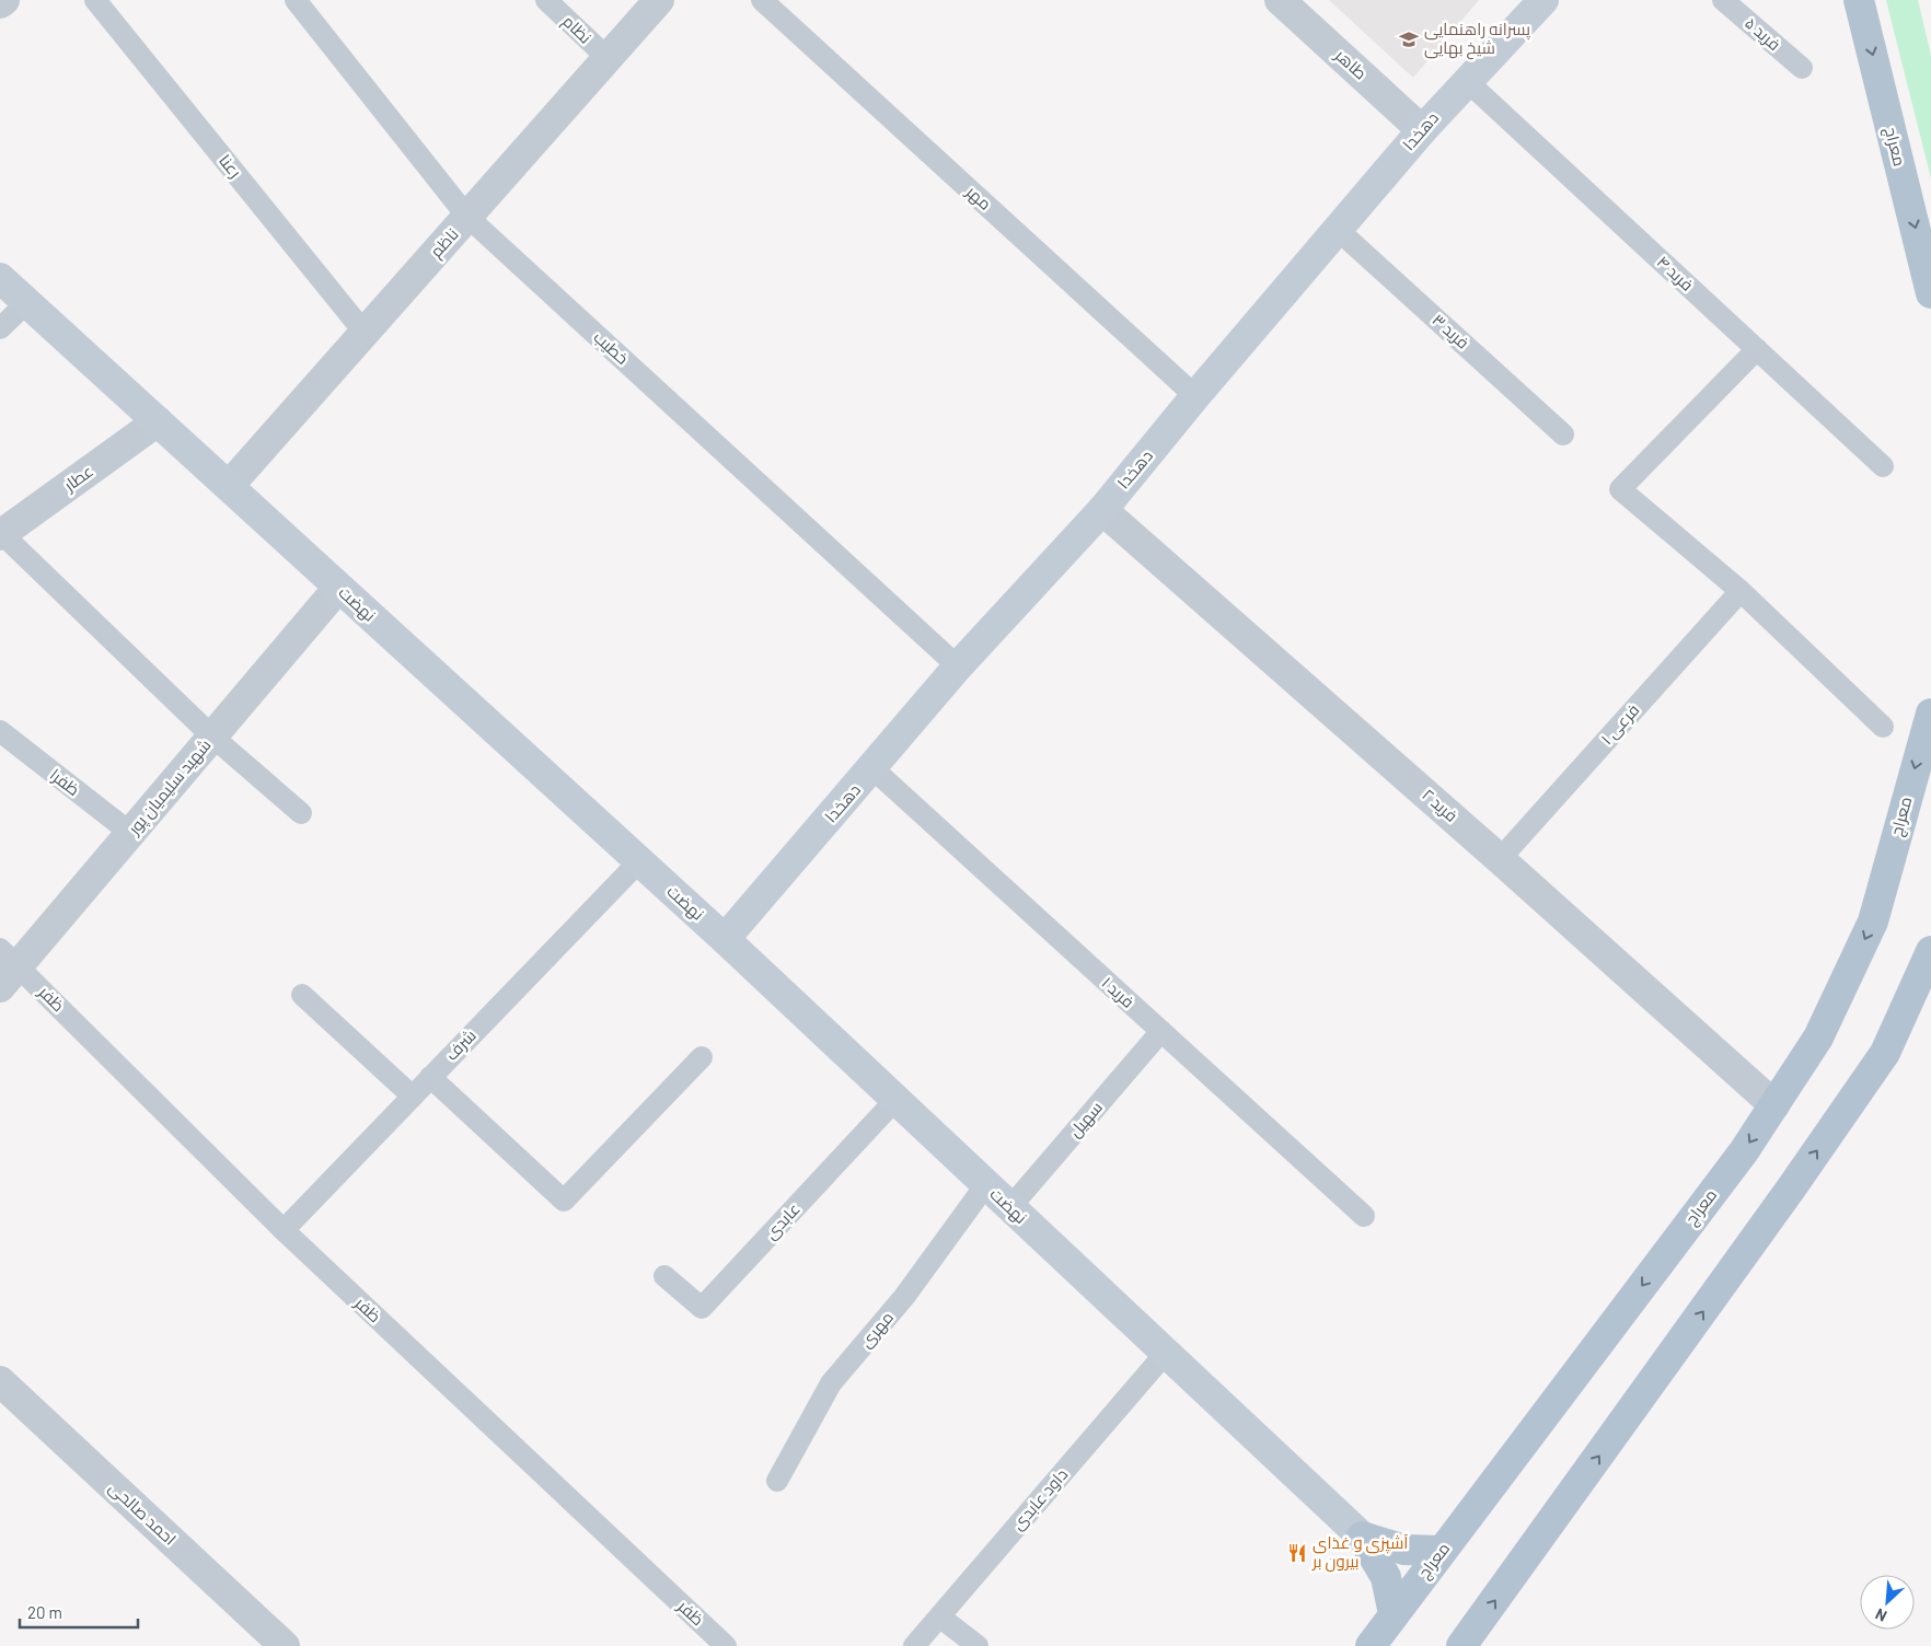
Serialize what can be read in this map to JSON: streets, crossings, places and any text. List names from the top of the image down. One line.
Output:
{"streets":{"main road":["معراج"],"street":["طاهر","دهخدا","ناظم","عطار","نهضت","شهید سلیمیان پور","فرید ۲","احمد صالحی"],"lane":["نظام","فرید ۵","رعنا","مهر","فرید ۴","فرید ۳","خطیب","فرعی ۱","ظفرا","فرید ۱","ظفر","شرف","سهیل","عابدی","مهری","داود عابدی"]},"crossings":[["نظام","ناظم"],["طاهر","دهخدا"],["دهخدا","مهر"],["دهخدا","فرید ۴"],["دهخدا","فرید ۳"],["دهخدا","خطیب"],["دهخدا","نهضت"],["دهخدا","فرید ۲"],["دهخدا","فرید ۱"],["معراج","فرید ۲"],["رعنا","ناظم"],["ناظم","خطیب"],["ناظم","نهضت"],["عطار","نهضت"],["نهضت","شهید سلیمیان پور"],["نهضت","شرف"],["نهضت","سهیل"],["نهضت","عابدی"],["نهضت","مهری"],["نهضت","داود عابدی"],["فرعی ۱","فرید ۲"],["ظفرا","شهید سلیمیان پور"],["شهید سلیمیان پور","ظفر"],["فرید ۱","سهیل"],["ظفر","شرف"]],"places":{"school or university":["پسرانه راهنمایی شیخ بهایی"],"restaurant":["آشپزی و غذای بیرون بر"]},"scale_bar":"20 m","north":"bottom left"}
